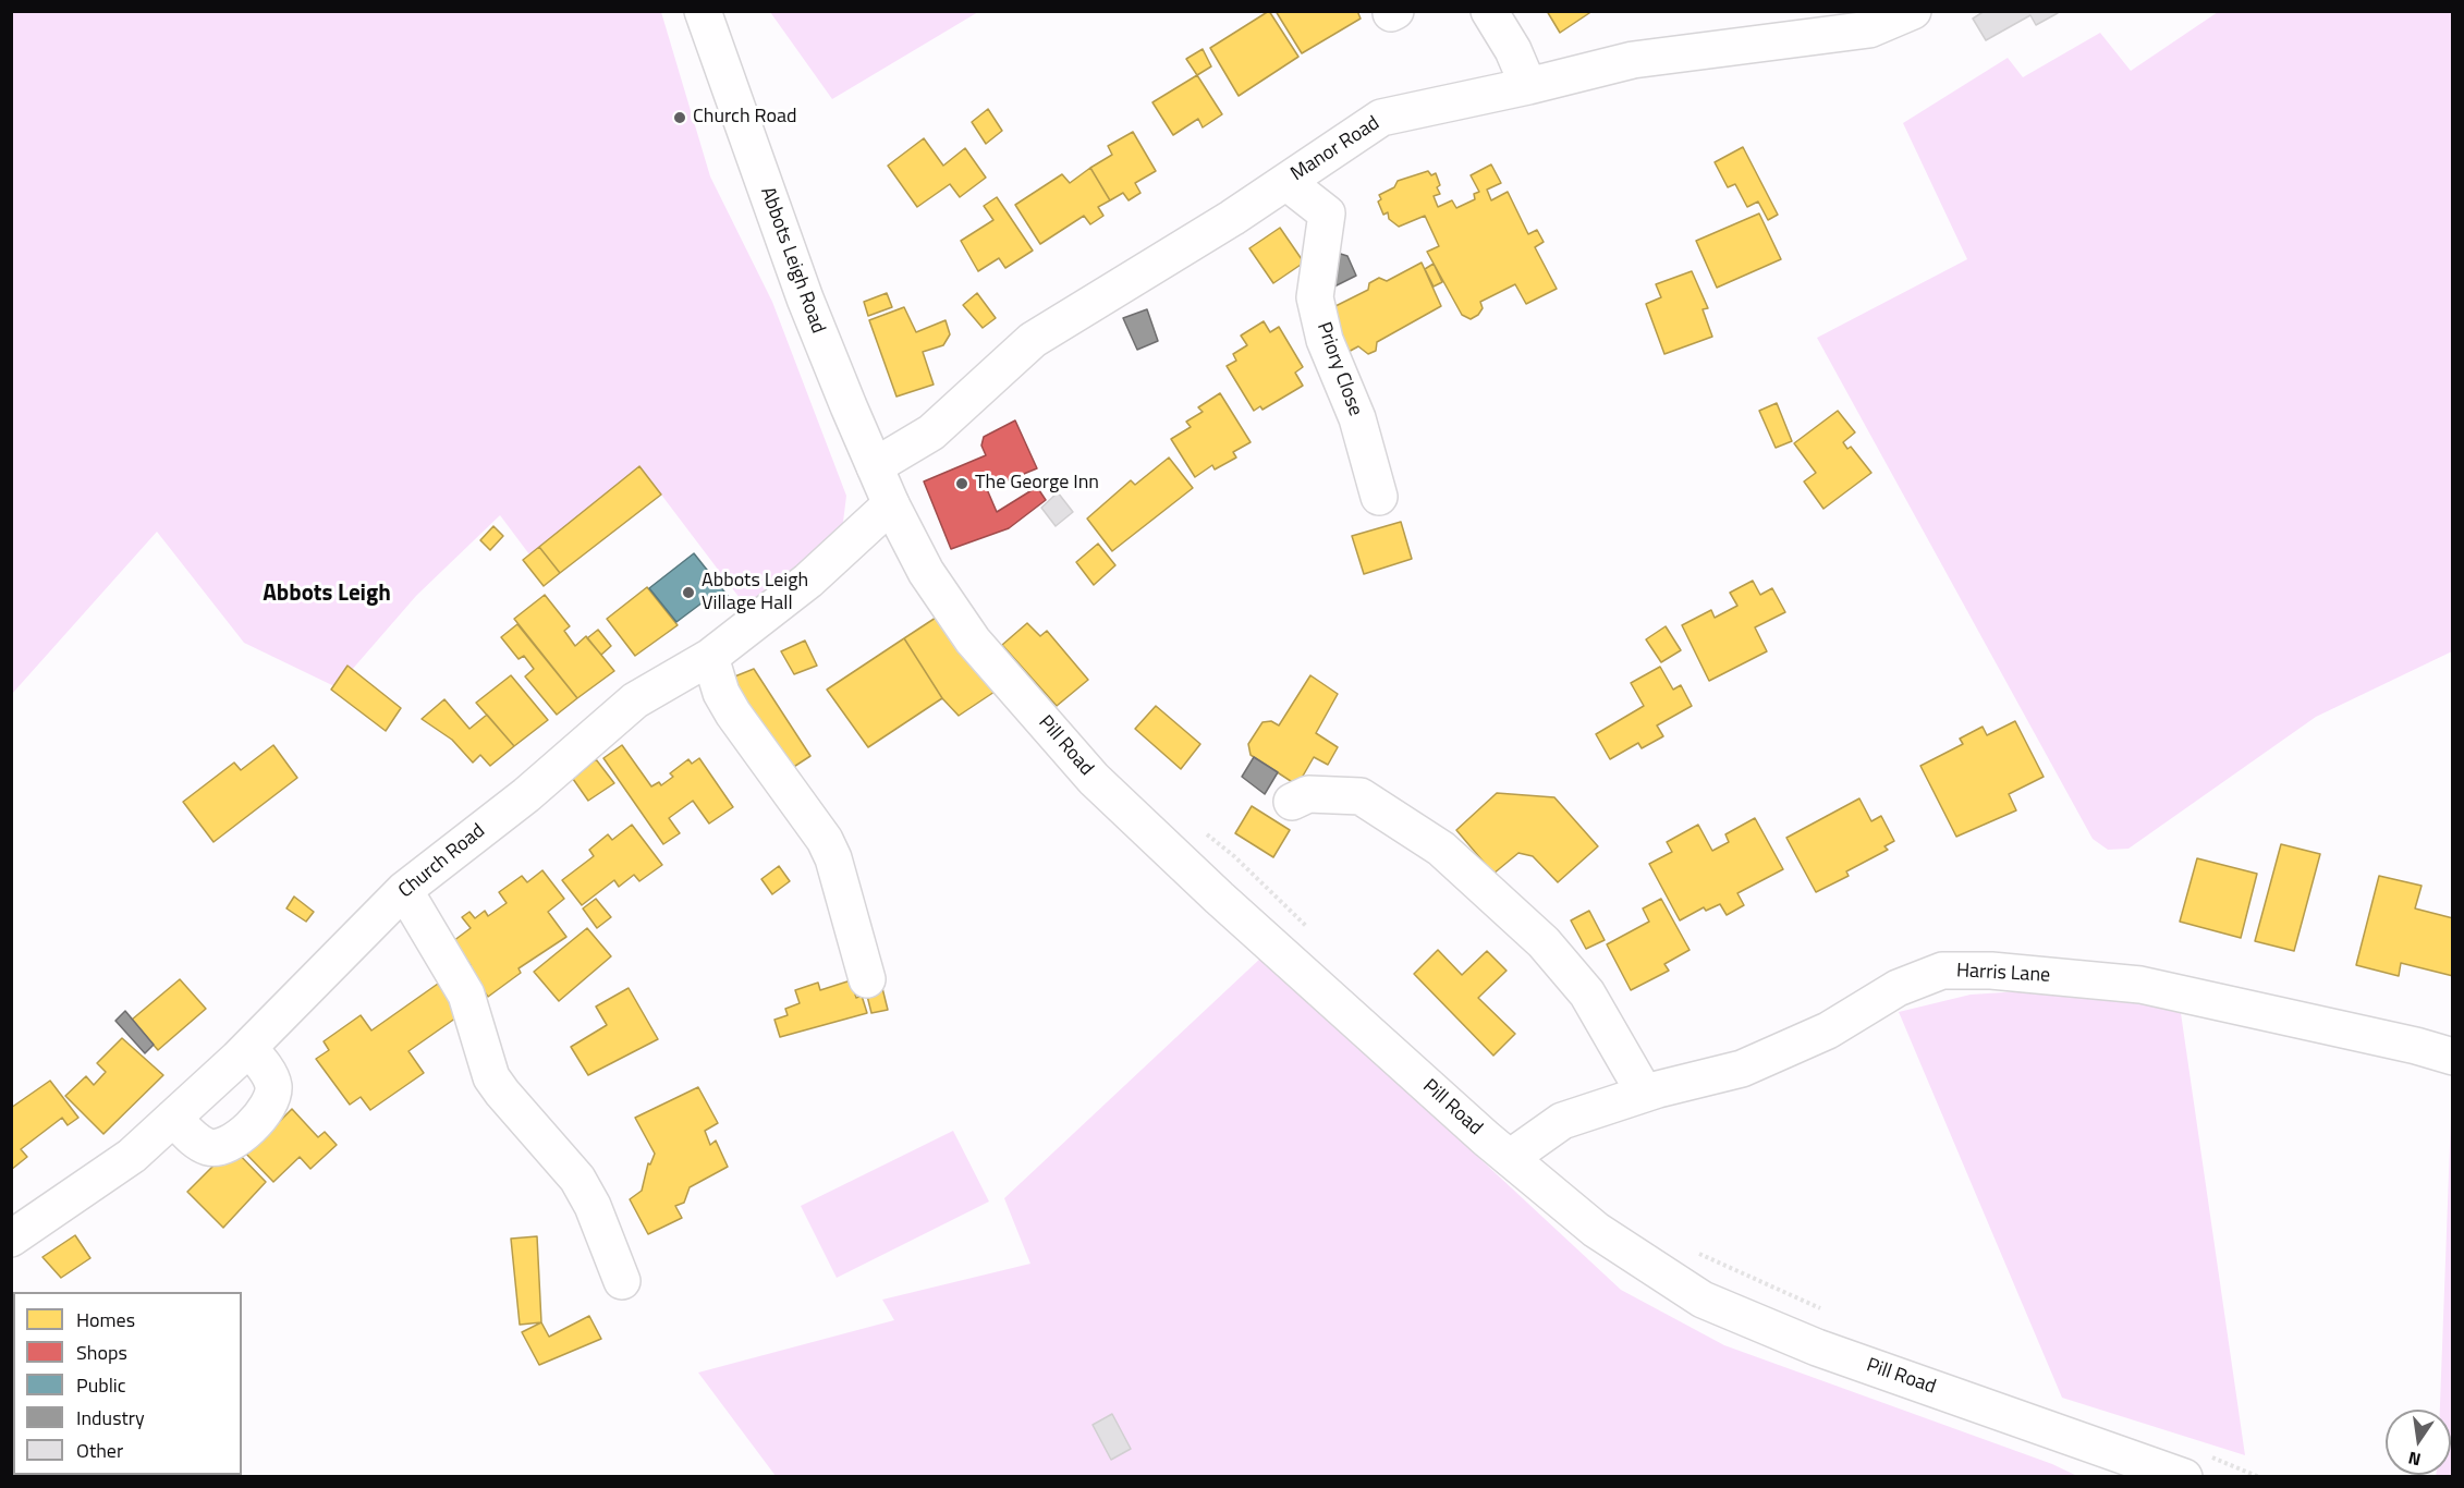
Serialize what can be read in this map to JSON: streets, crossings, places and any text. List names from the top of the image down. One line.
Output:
{"streets":{"street":["Manor Road","Abbots Leigh Road","Priory Close","Pill Road","Church Road","Harris Lane"]},"crossings":[["Manor Road","Abbots Leigh Road"],["Manor Road","Priory Close"],["Abbots Leigh Road","Pill Road"],["Abbots Leigh Road","Church Road"],["Pill Road","Church Road"],["Pill Road","Harris Lane"]],"districts":["Abbots Leigh"],"places":["Church Road","The George Inn","Abbots Leigh Village Hall"],"legend":["Homes","Shops","Public","Industry","Other"],"north":"bottom"}
